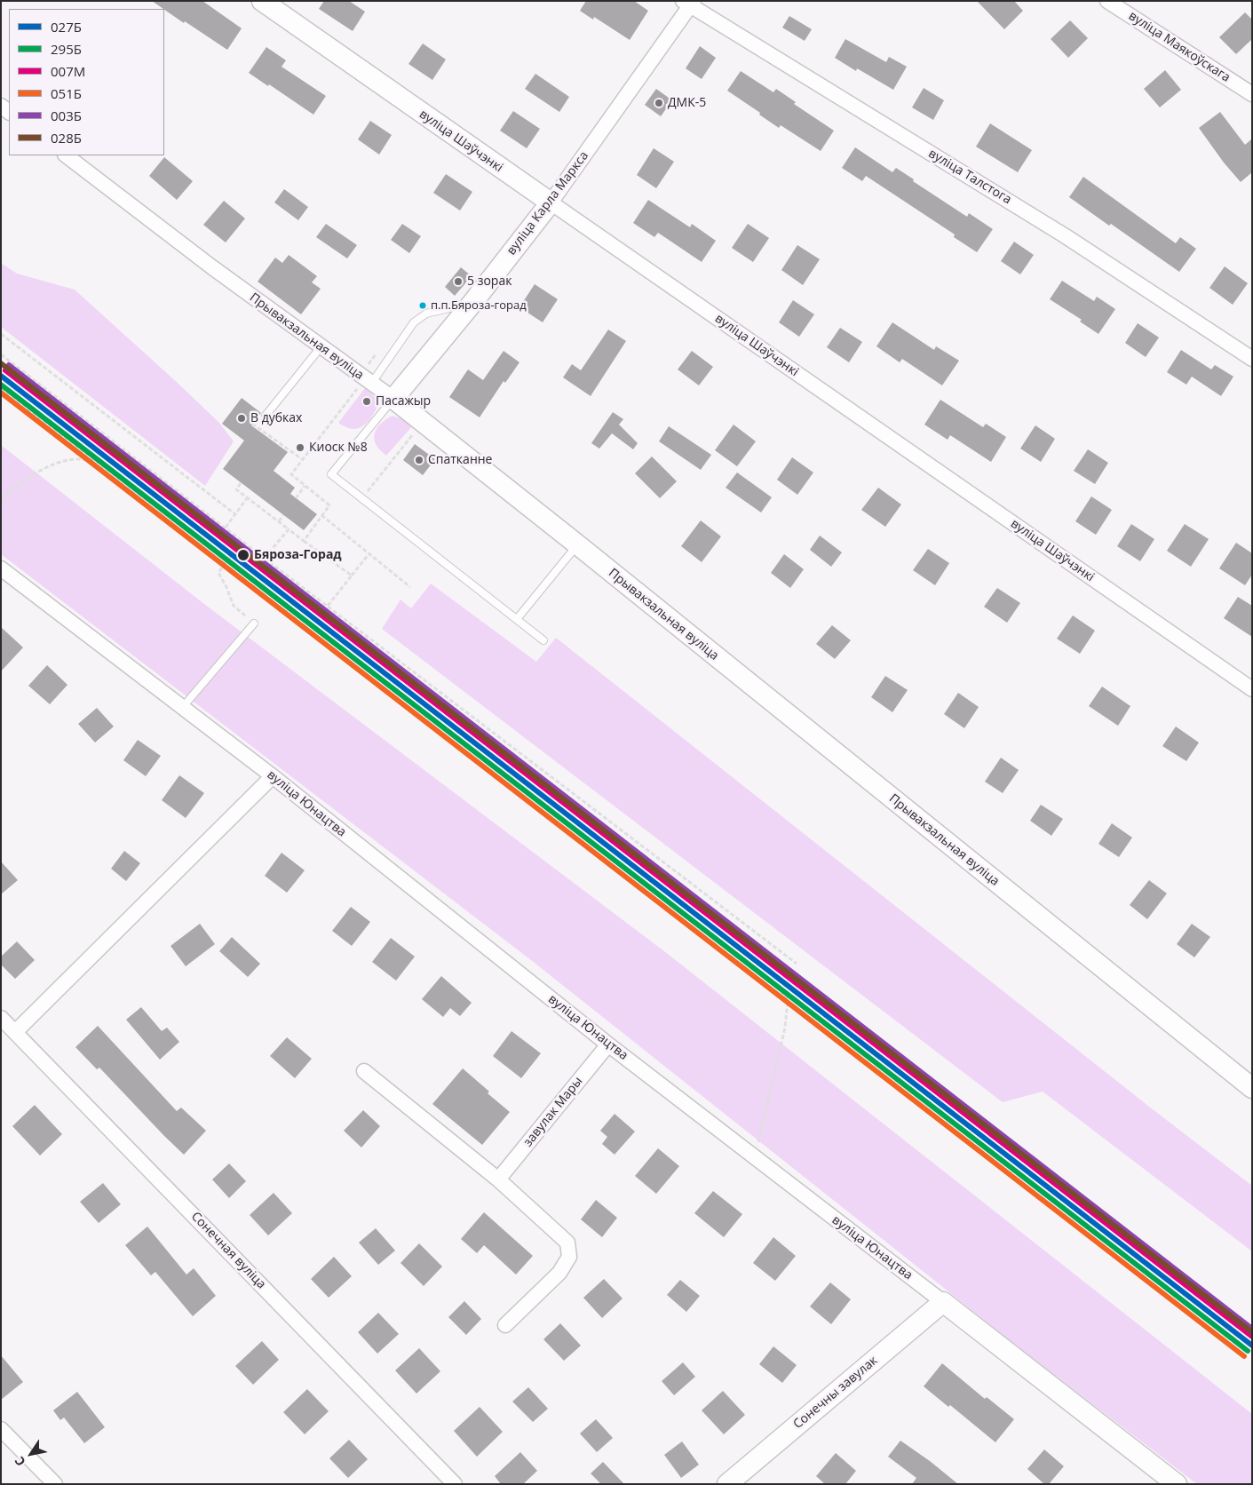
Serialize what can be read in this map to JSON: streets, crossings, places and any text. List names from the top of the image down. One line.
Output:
{"streets":{"street":["вуліца Маякоўскага","вуліца Шаўчэнкі","вуліца Талстога","вуліца Карла Маркса","Прывакзальная вуліца","вуліца Юнацтва","завулак Мары","Сонечная вуліца","Сонечны завулак"]},"crossings":[["вуліца Шаўчэнкі","вуліца Карла Маркса"],["вуліца Талстога","вуліца Карла Маркса"],["вуліца Карла Маркса","Прывакзальная вуліца"],["вуліца Юнацтва","завулак Мары"],["вуліца Юнацтва","Сонечны завулак"]],"places":["ДМК-5","5 зорак","п.п.Бяроза-горад","Пасажыр","В дубках","Киоск №8","Спатканне","Бяроза-Горад"],"lines":["transit line 028Б","transit line 003Б","transit line 007М","transit line 027Б","transit line 295Б","transit line 051Б"],"legend":["027Б","295Б","007М","051Б","003Б","028Б"],"north":"bottom left"}
